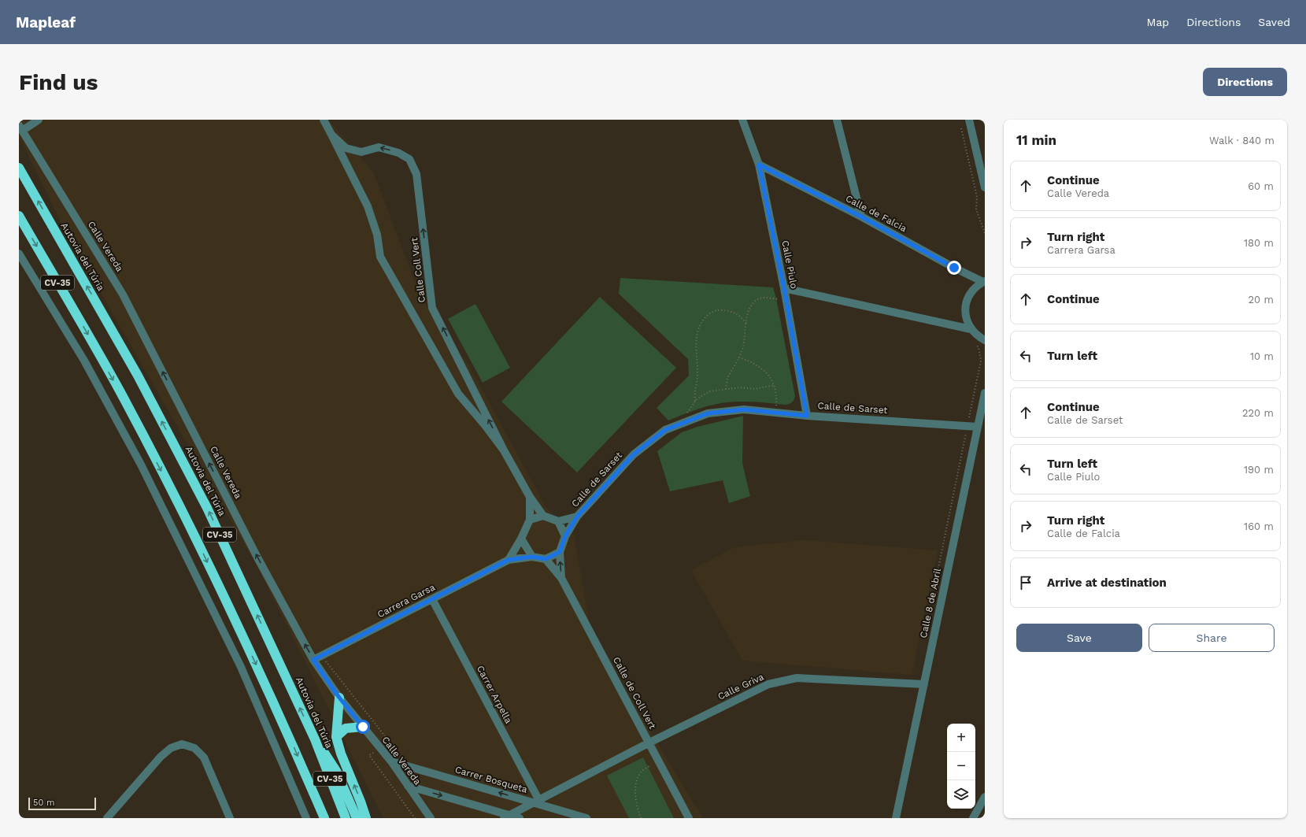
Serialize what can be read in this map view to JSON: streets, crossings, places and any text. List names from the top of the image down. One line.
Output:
{"streets":{"highway":["Autovia del Túria","CV-35"],"street":["Calle de Falcia","Calle Vereda","Calle Piulo","Calle Coll Vert","Calle de Sarset","Carrera Garsa","Calle 8 de Abril","Calle Griva","Calle de Coll Vert","Carrer Arpella","Carrer Bosqueta"]},"crossings":[["Calle de Falcia","Calle Piulo"],["Calle Vereda","Carrera Garsa"],["Calle Vereda","Carrer Bosqueta"],["Calle Piulo","Calle de Sarset"],["Calle Coll Vert","Calle de Sarset"],["Calle Coll Vert","Carrera Garsa"],["Calle Coll Vert","Calle de Coll Vert"],["Calle de Sarset","Carrera Garsa"],["Calle de Sarset","Calle 8 de Abril"],["Calle de Sarset","Calle de Coll Vert"],["Carrera Garsa","Calle de Coll Vert"],["Carrera Garsa","Carrer Arpella"],["Calle 8 de Abril","Calle Griva"],["Calle Griva","Calle de Coll Vert"],["Calle Griva","Carrer Arpella"],["Calle Griva","Carrer Bosqueta"],["Carrer Arpella","Carrer Bosqueta"]],"scale_bar":"50 m","page":{"header":"Mapleaf","nav":["Map","Directions","Saved"],"buttons":["Directions",["Save","Share"]],"title":"Find us","heading":["11 min","Walk · 840 m"],"list":[["Continue","Calle Vereda","60 m"],["Turn right","Carrera Garsa","180 m"],["Continue","20 m"],["Turn left","10 m"],["Continue","Calle de Sarset","220 m"],["Turn left","Calle Piulo","190 m"],["Turn right","Calle de Falcia","160 m"],"Arrive at destination"],"map_buttons":["+","−"],"scale":"50 m"}}
